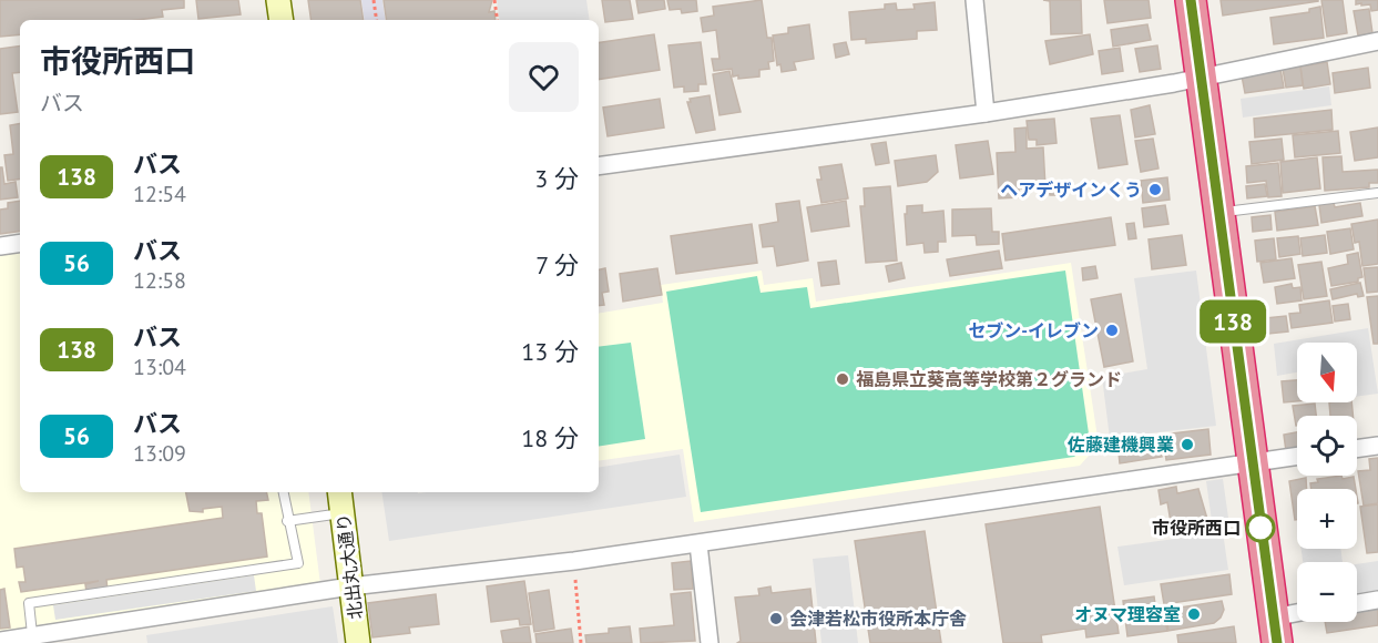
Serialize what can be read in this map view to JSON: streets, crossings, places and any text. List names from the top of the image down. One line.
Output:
{"streets":{"street":["北出丸大通り"]},"places":["ヘアデザインくう","セブン-イレブン","福島県立葵高等学校第２グランド","佐藤建機興業","市役所西口","オヌマ理容室","会津若松市役所本庁舎"],"lines":["bus line 138"],"north":"bottom","page":{"on_map":"138","heading":["市役所西口","バス"],"list":[{"mark":"138","name":"バス","note":"12:54","value":"3 分"},{"mark":"56","name":"バス","note":"12:58","value":"7 分"},{"mark":"138","name":"バス","note":"13:04","value":"13 分"},{"mark":"56","name":"バス","note":"13:09","value":"18 分"}],"map_buttons":["+","−"]}}
